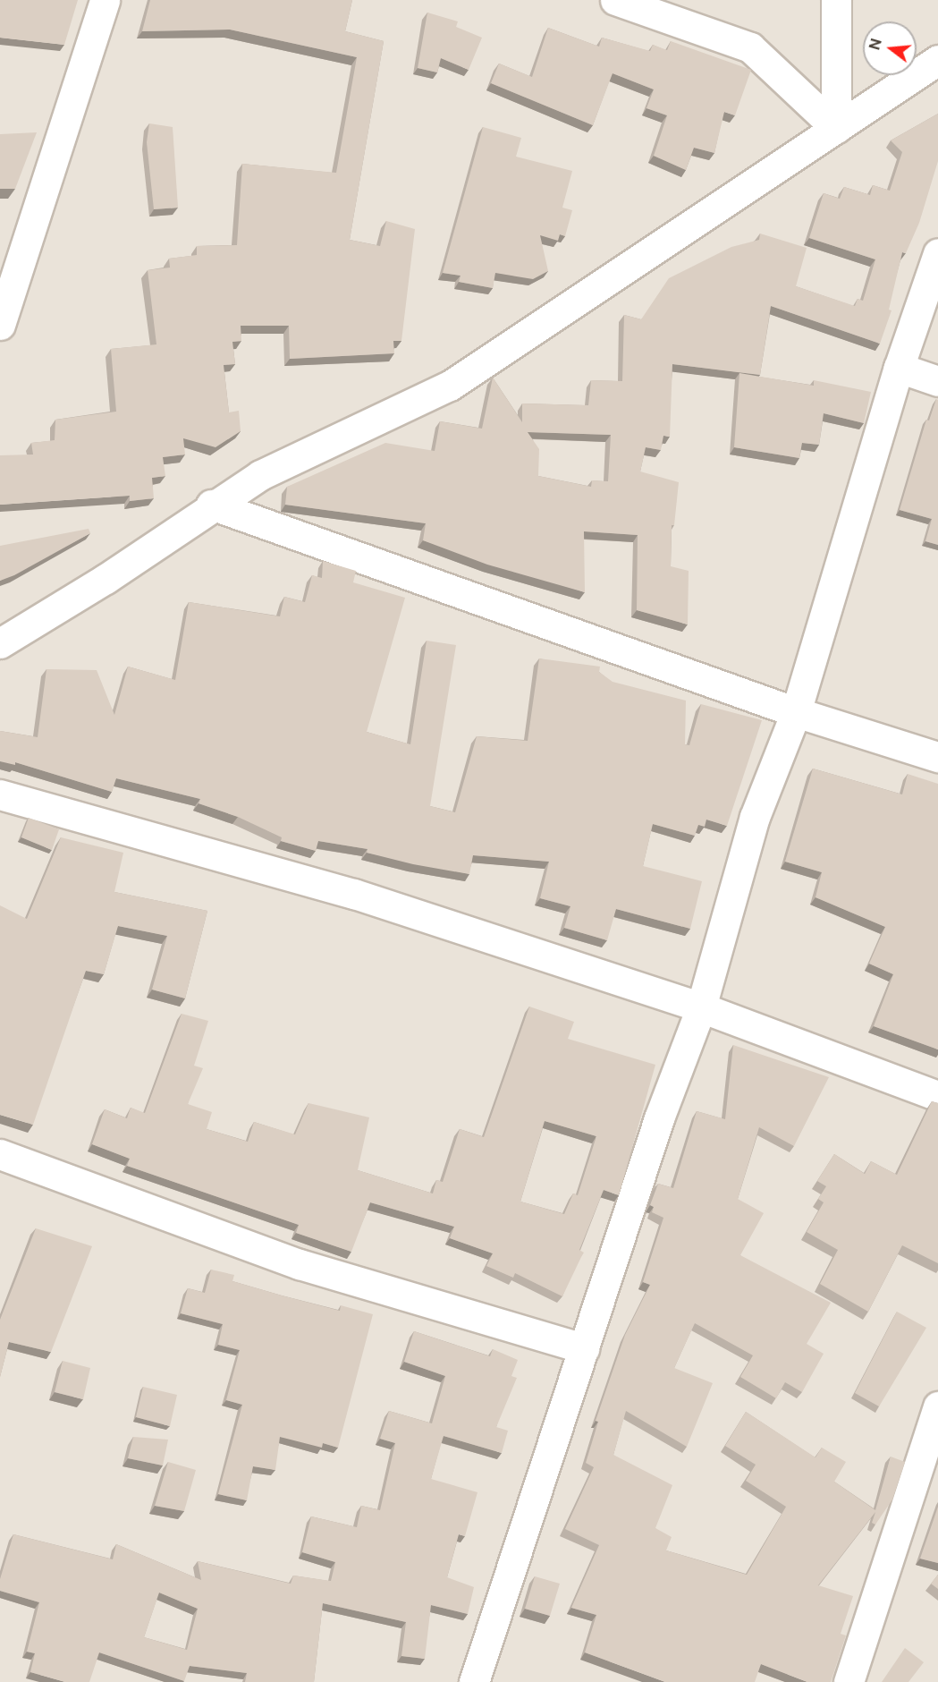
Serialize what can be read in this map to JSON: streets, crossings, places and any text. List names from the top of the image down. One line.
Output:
{"north":"left"}
